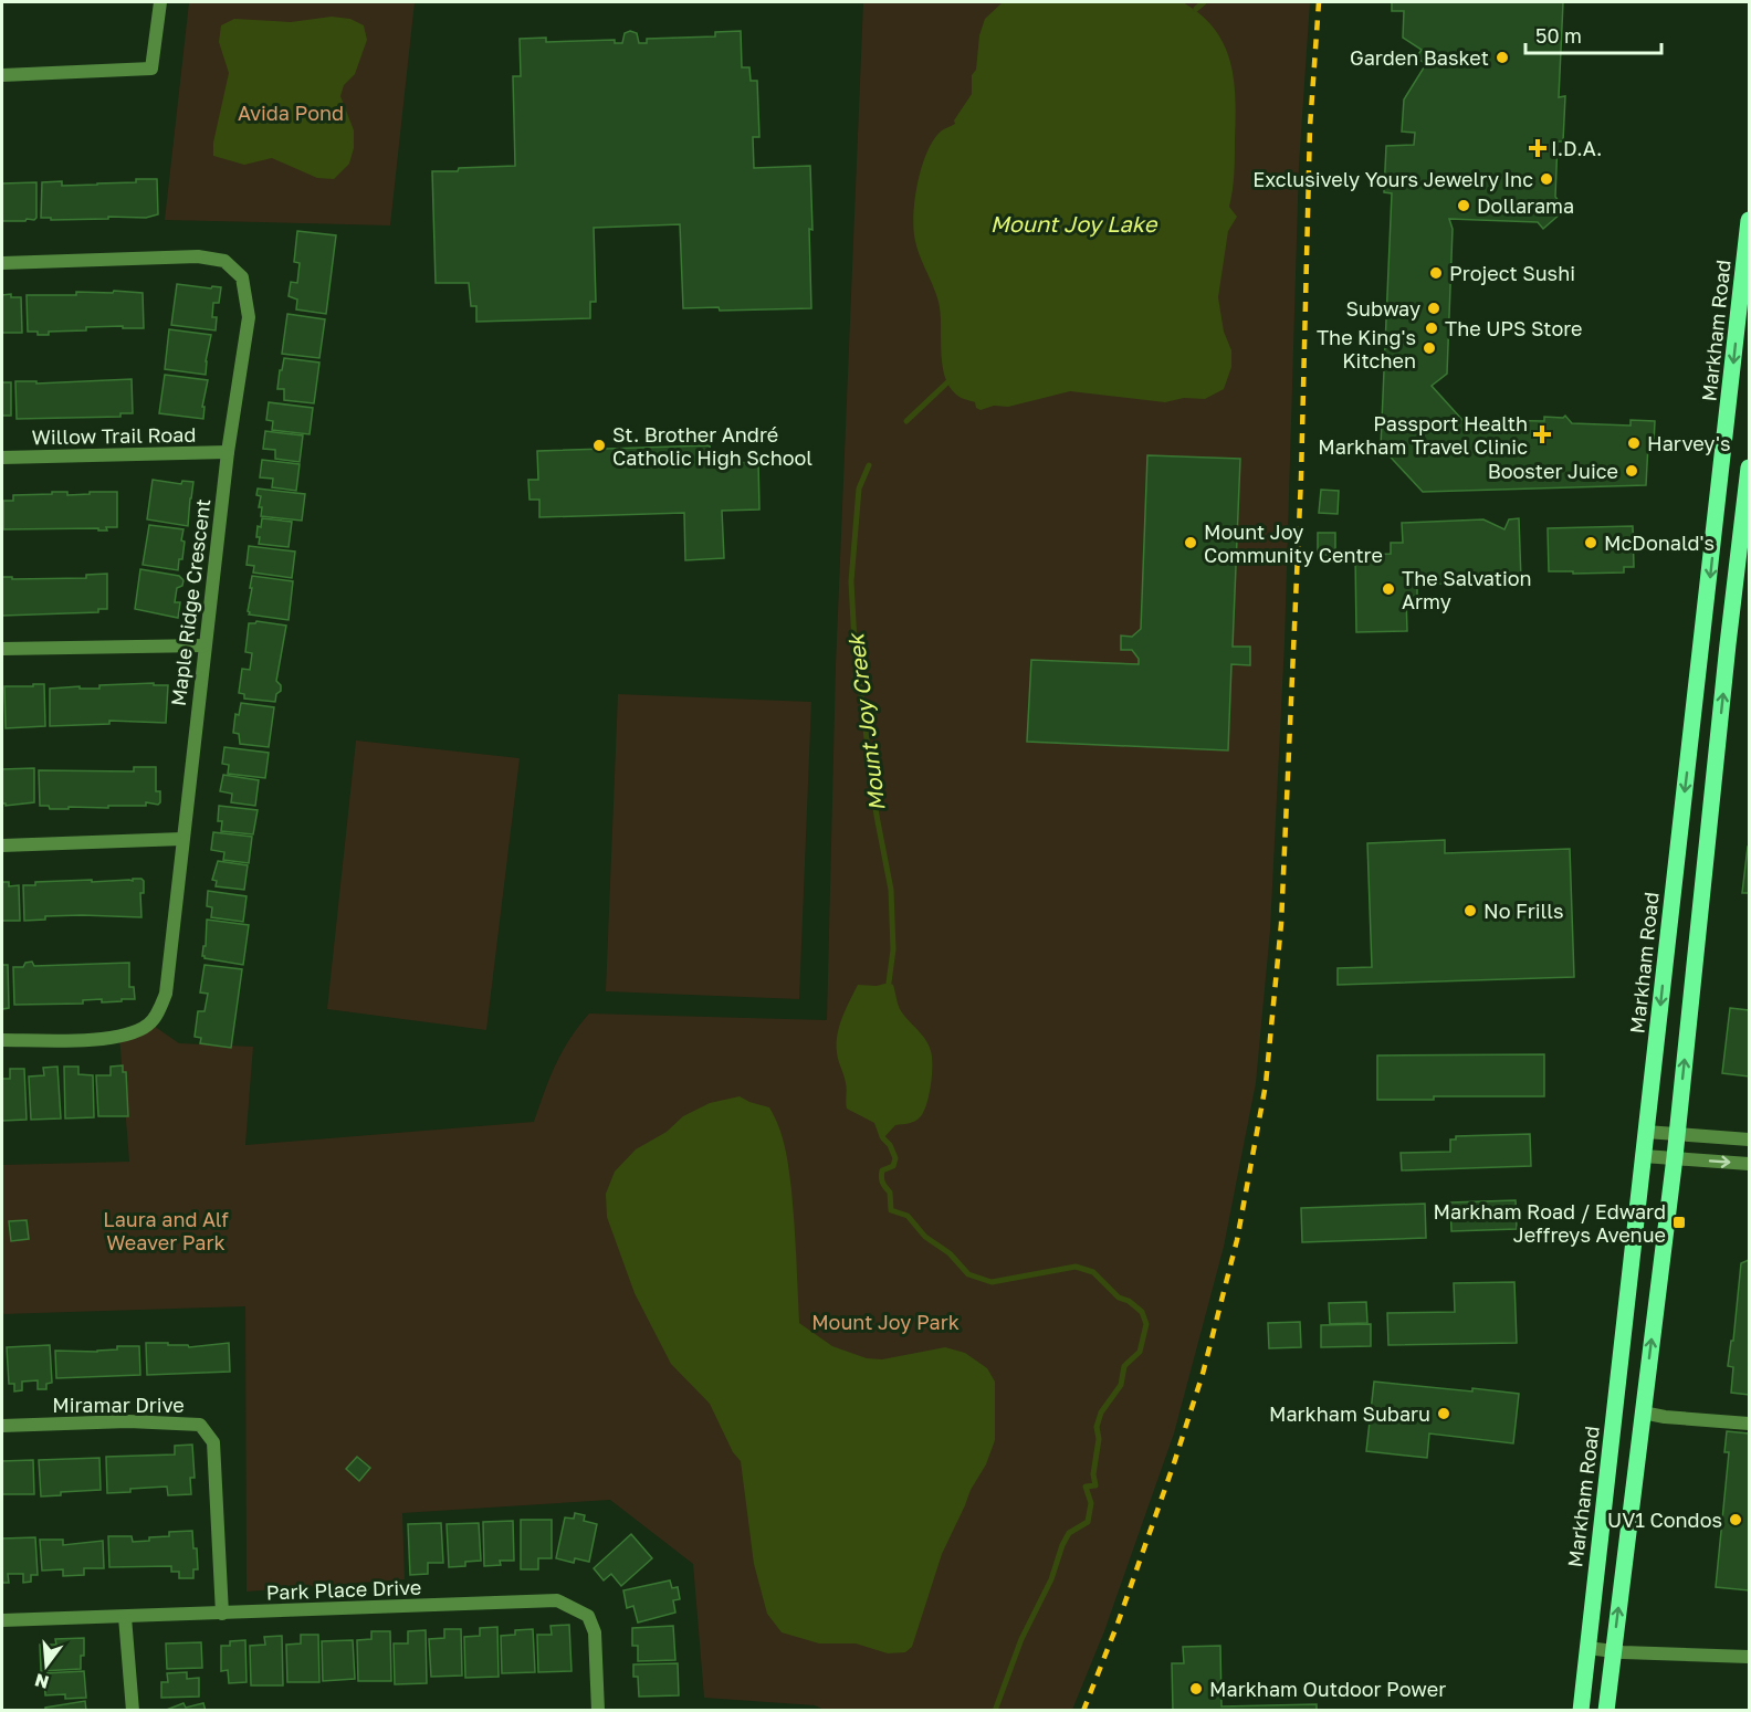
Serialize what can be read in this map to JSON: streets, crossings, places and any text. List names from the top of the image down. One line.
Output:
{"streets":{"main road":["Markham Road"],"street":["Willow Trail Road","Maple Ridge Crescent","Miramar Drive","Park Place Drive"]},"crossings":[["Willow Trail Road","Maple Ridge Crescent"],["Miramar Drive","Park Place Drive"]],"water":["Mount Joy Lake","Mount Joy Creek"],"parks":["Avida Pond","Laura and Alf Weaver Park","Mount Joy Park"],"places":{"other":["Garden Basket","Exclusively Yours Jewelry Inc","Dollarama","Project Sushi","Subway","The UPS Store","The King's Kitchen","Harvey's","St. Brother André Catholic High School","Booster Juice","Mount Joy Community Centre","McDonald's","The Salvation Army","No Frills","Markham Subaru","UV1 Condos","Markham Outdoor Power"],"health":["I.D.A.","Passport Health Markham Travel Clinic"],"transit":["Markham Road / Edward Jeffreys Avenue"]},"scale_bar":"50 m","north":"bottom"}
